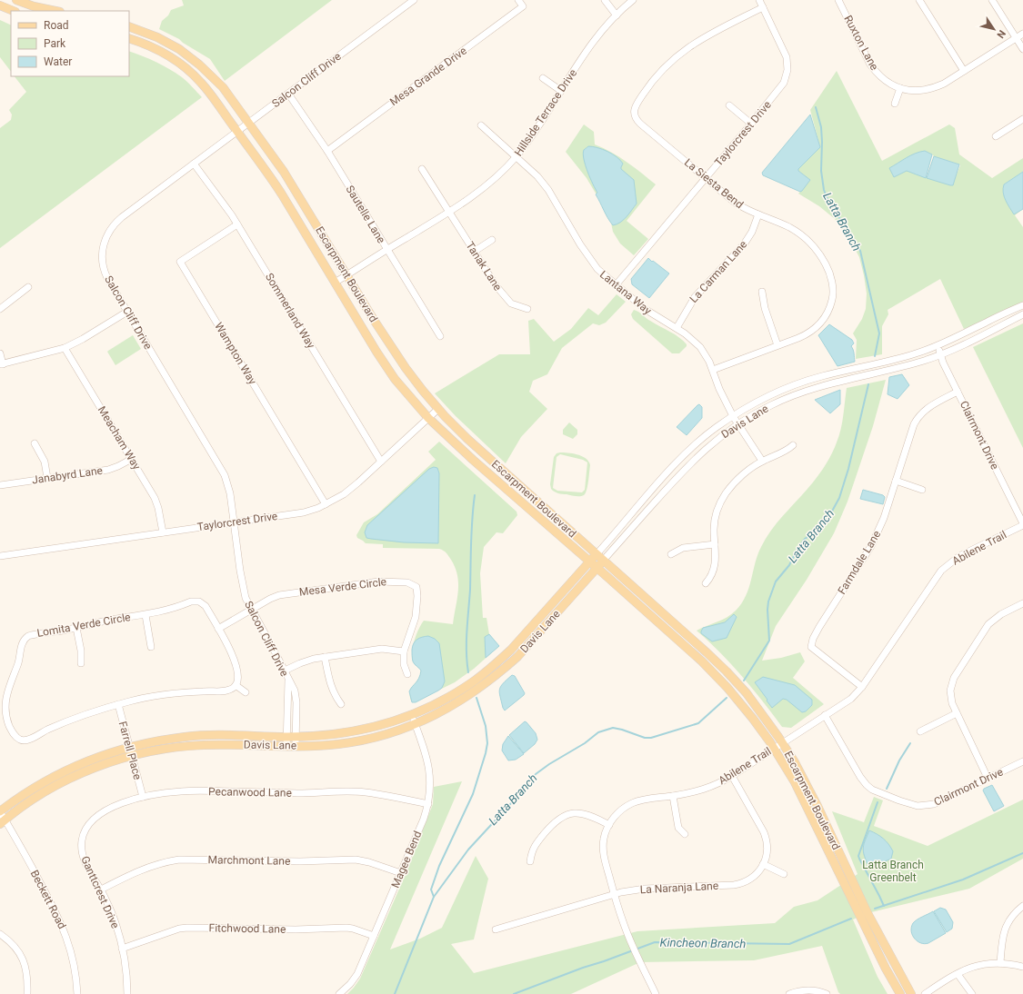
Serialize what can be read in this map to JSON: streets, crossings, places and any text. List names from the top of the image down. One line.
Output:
{"streets":{"main road":["Escarpment Boulevard","Davis Lane"],"street":["Ruxton Lane","Mesa Grande Drive","Salcon Cliff Drive","Hillside Terrace Drive","Taylorcrest Drive","La Siesta Bend","Sautelle Lane","Tanak Lane","La Carman Lane","Lantana Way","Sommerland Way","Wampton Way","Clairmont Drive","Meacham Way","Janabyrd Lane","Abilene Trail","Farmdale Lane","Mesa Verde Circle","Lomita Verde Circle","Farrell Place","Pecanwood Lane","Magee Bend","Marchmont Lane","La Naranja Lane","Ganttcrest Drive","Beckett Road","Fitchwood Lane"]},"crossings":[["Mesa Grande Drive","Sautelle Lane"],["Salcon Cliff Drive","Taylorcrest Drive"],["Salcon Cliff Drive","Sautelle Lane"],["Salcon Cliff Drive","Escarpment Boulevard"],["Salcon Cliff Drive","Sommerland Way"],["Salcon Cliff Drive","Davis Lane"],["Salcon Cliff Drive","Mesa Verde Circle"],["Hillside Terrace Drive","Sautelle Lane"],["Hillside Terrace Drive","Tanak Lane"],["Hillside Terrace Drive","Escarpment Boulevard"],["Hillside Terrace Drive","Lantana Way"],["Taylorcrest Drive","La Siesta Bend"],["Taylorcrest Drive","Escarpment Boulevard"],["Taylorcrest Drive","Lantana Way"],["Taylorcrest Drive","Sommerland Way"],["Taylorcrest Drive","Wampton Way"],["Taylorcrest Drive","Meacham Way"],["La Siesta Bend","La Carman Lane"],["La Siesta Bend","Lantana Way"],["La Carman Lane","Lantana Way"],["Escarpment Boulevard","Davis Lane"],["Escarpment Boulevard","Abilene Trail"],["Lantana Way","Davis Lane"],["Sommerland Way","Wampton Way"],["Davis Lane","Clairmont Drive"],["Davis Lane","Farrell Place"],["Davis Lane","Magee Bend"],["Davis Lane","Beckett Road"],["Clairmont Drive","Abilene Trail"],["Clairmont Drive","Farmdale Lane"],["Meacham Way","Janabyrd Lane"],["Abilene Trail","Farmdale Lane"],["Abilene Trail","La Naranja Lane"],["Mesa Verde Circle","Lomita Verde Circle"],["Lomita Verde Circle","Farrell Place"],["Farrell Place","Pecanwood Lane"],["Pecanwood Lane","Magee Bend"],["Pecanwood Lane","Ganttcrest Drive"],["Magee Bend","Marchmont Lane"],["Magee Bend","Fitchwood Lane"],["Marchmont Lane","Ganttcrest Drive"],["Ganttcrest Drive","Fitchwood Lane"]],"water":["Latta Branch","Kincheon Branch"],"parks":["Latta Branch Greenbelt"],"legend":["Road","Park","Water"],"north":"bottom right"}
